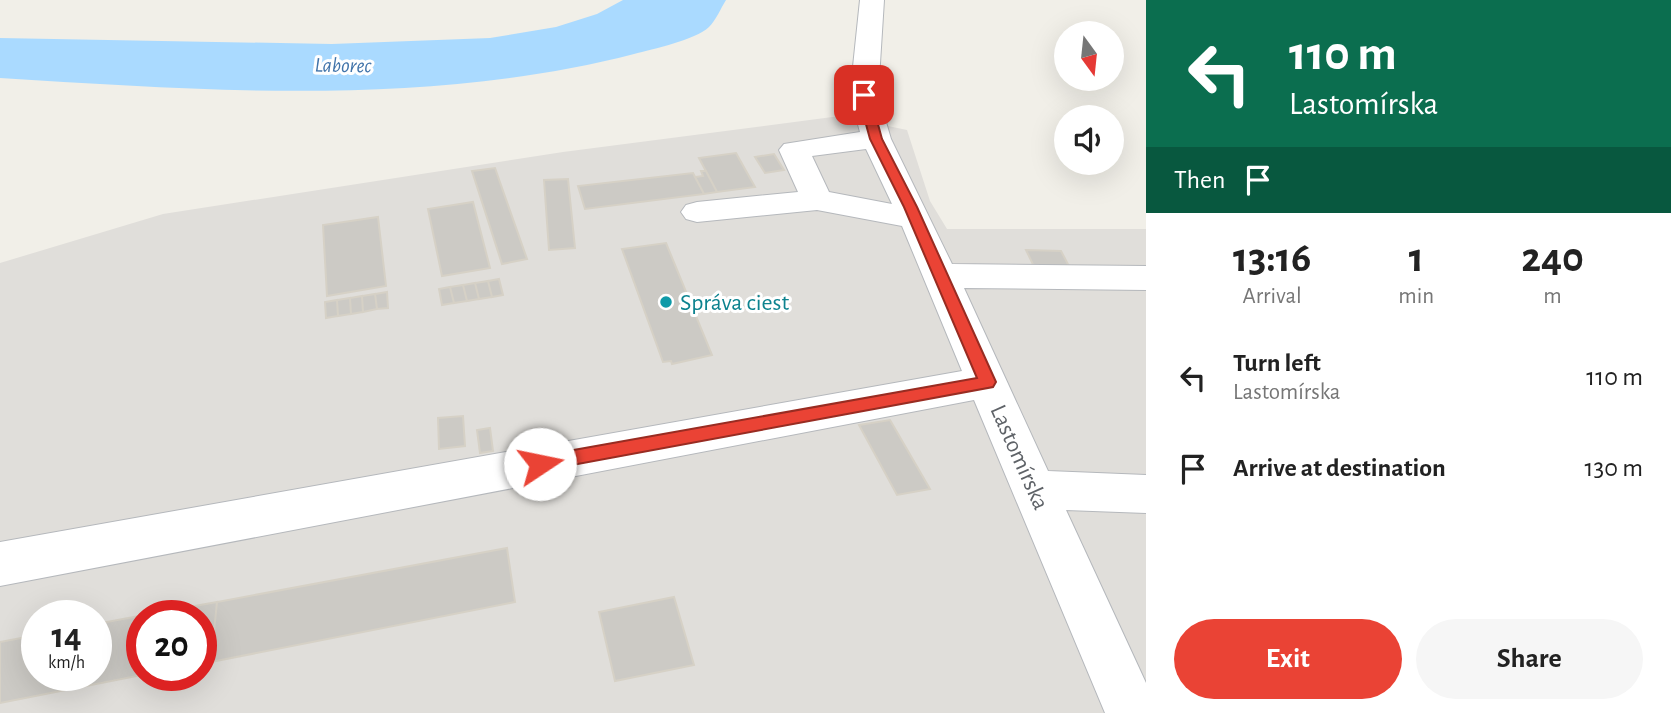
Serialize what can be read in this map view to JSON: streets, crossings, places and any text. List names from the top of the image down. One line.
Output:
{"streets":{"street":["Lastomírska"]},"water":["Laborec"],"places":["Správa ciest"],"north":"bottom","page":{"turn":["110 m","Lastomírska"],"then":"Then","eta":["13:16","Arrival","1","min","240","m"],"list":[{"name":"Turn left","note":"Lastomírska","value":"110 m"},{"name":"Arrive at destination","value":"130 m"}],"speed":"14 km/h","limit":"20","buttons":["Exit","Share"]}}
